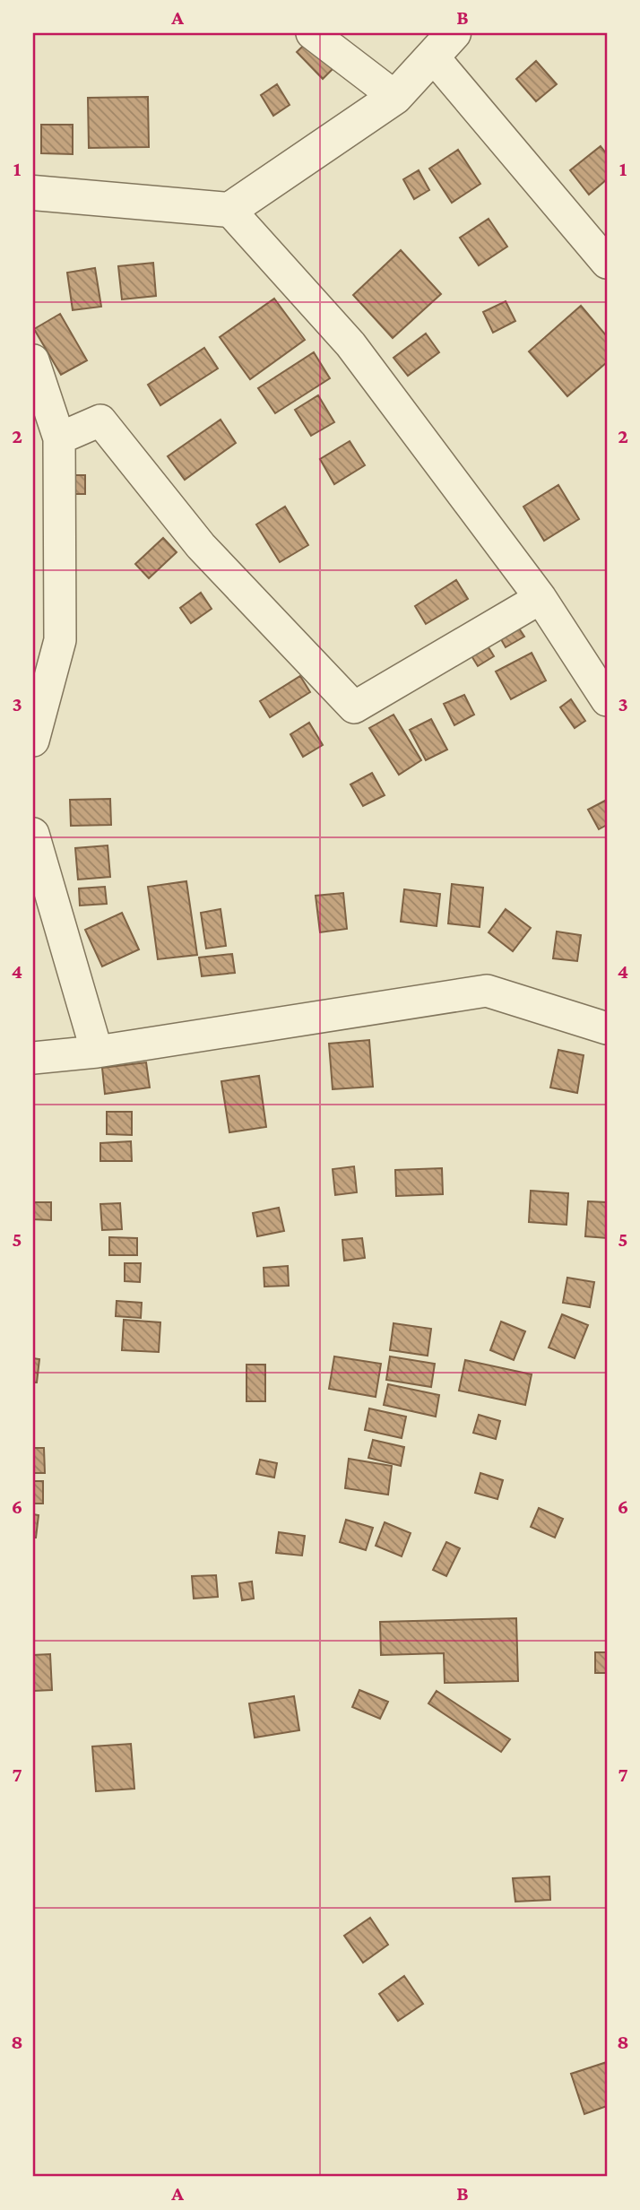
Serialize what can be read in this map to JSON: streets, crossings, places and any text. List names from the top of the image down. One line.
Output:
{"grid":{"columns":["A","B"],"rows":["1","2","3","4","5","6","7","8"]}}
